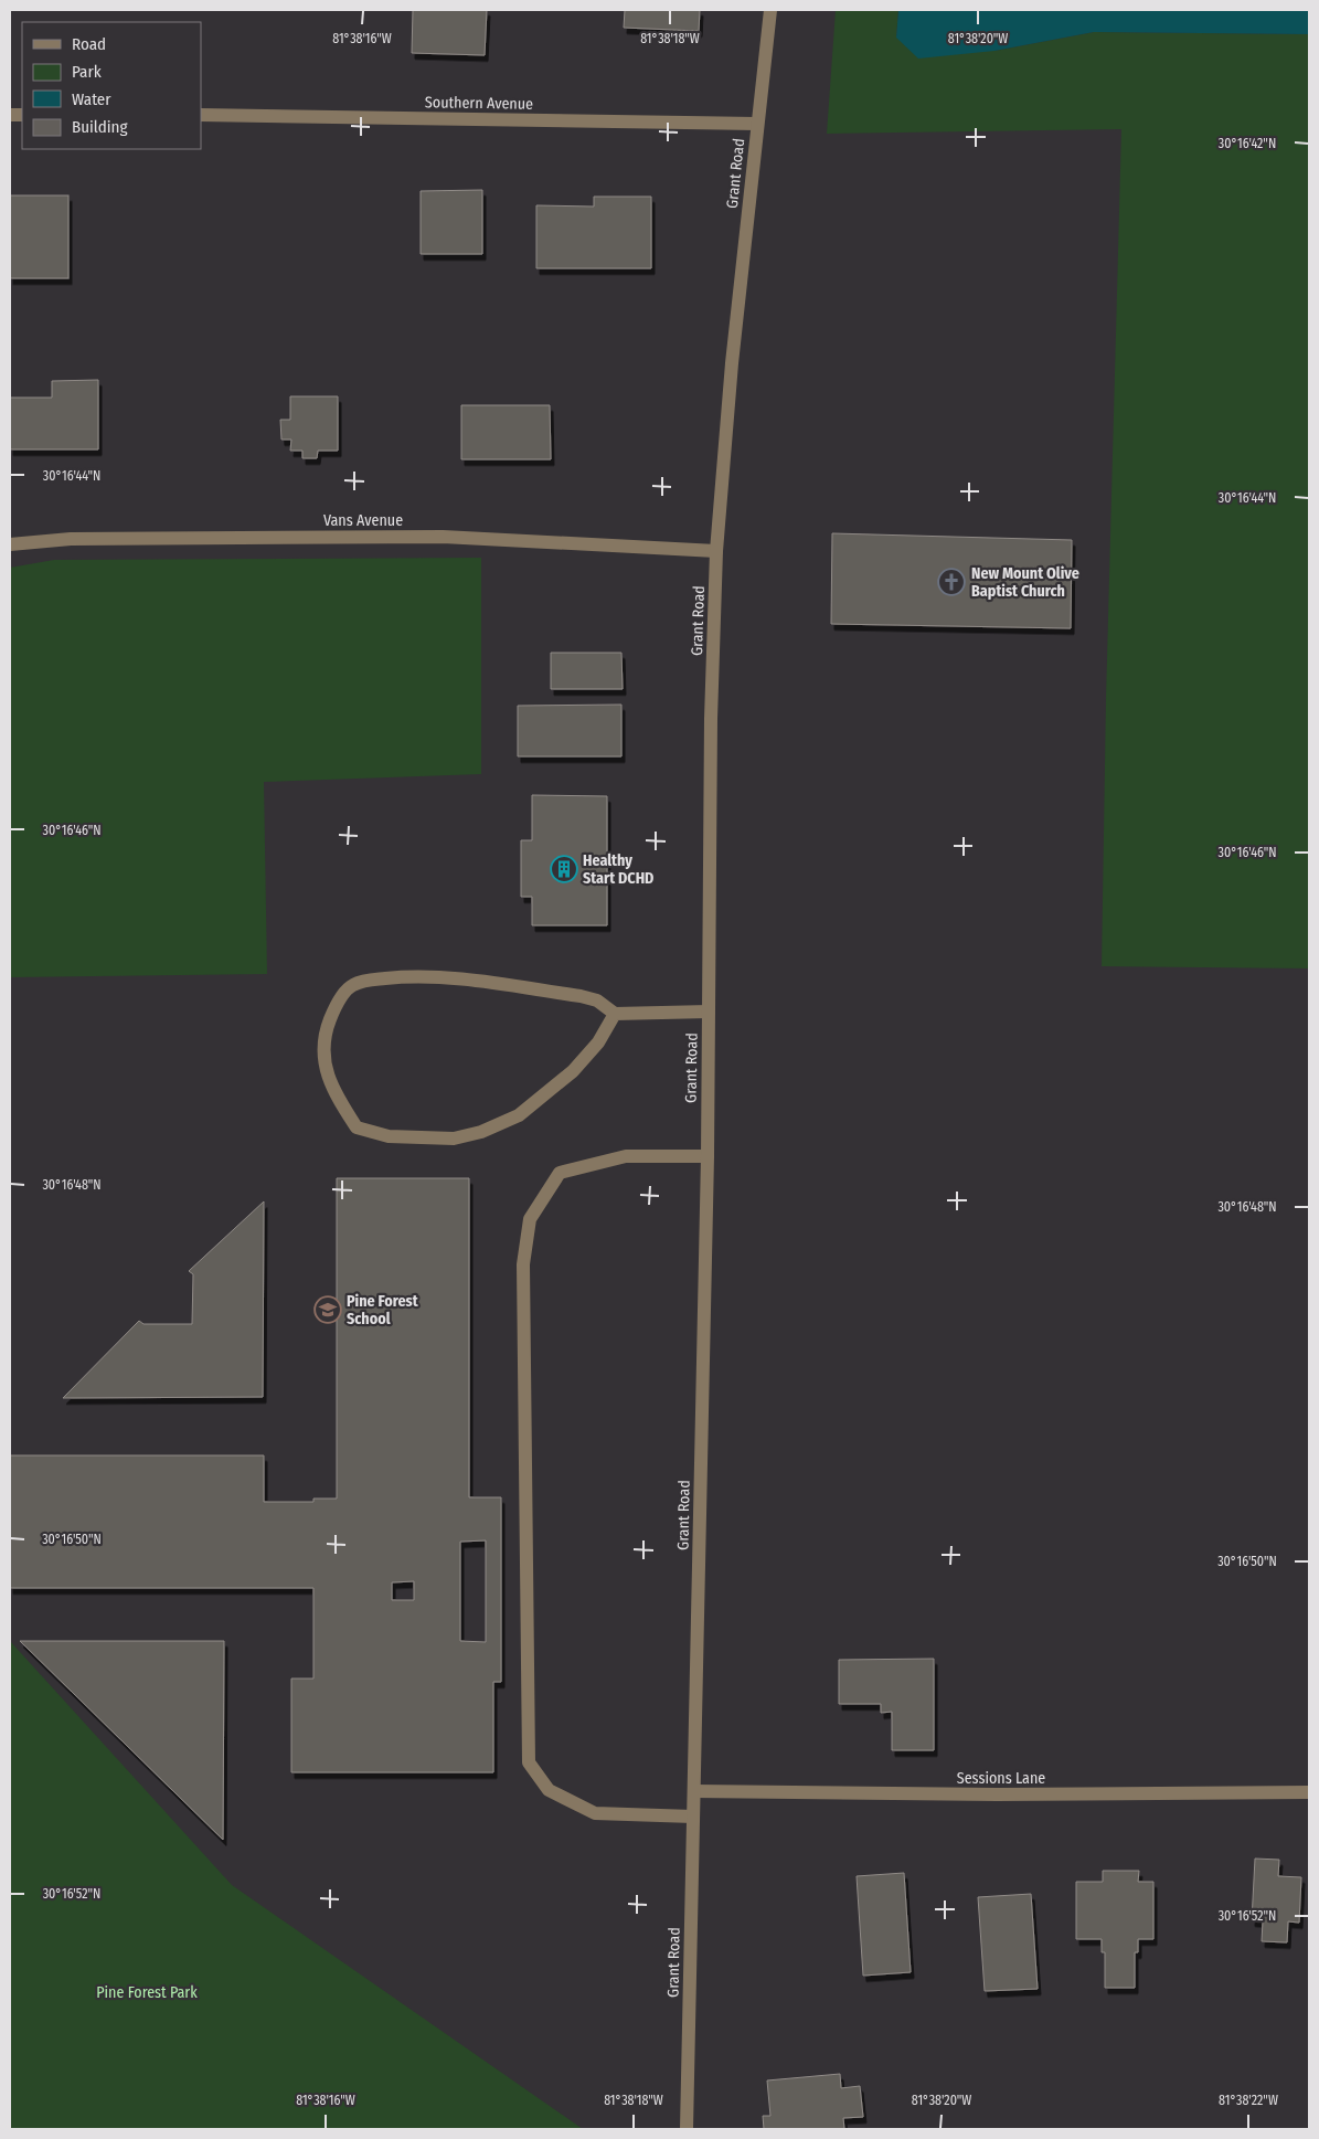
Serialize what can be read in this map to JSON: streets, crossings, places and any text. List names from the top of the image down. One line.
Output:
{"streets":{"street":["Southern Avenue","Grant Road","Vans Avenue","Sessions Lane"]},"crossings":[["Southern Avenue","Grant Road"],["Grant Road","Vans Avenue"],["Grant Road","Sessions Lane"]],"parks":["Pine Forest Park"],"places":{"church":["New Mount Olive Baptist Church"],"building":["Healthy Start DCHD"],"school or university":["Pine Forest School"]},"legend":["Road","Park","Water","Building"],"coordinates":["81°38'16\"W","81°38'18\"W","81°38'20\"W","30°16'42\"N","30°16'44\"N","30°16'46\"N","30°16'48\"N","30°16'50\"N","30°16'52\"N","81°38'22\"W"]}
